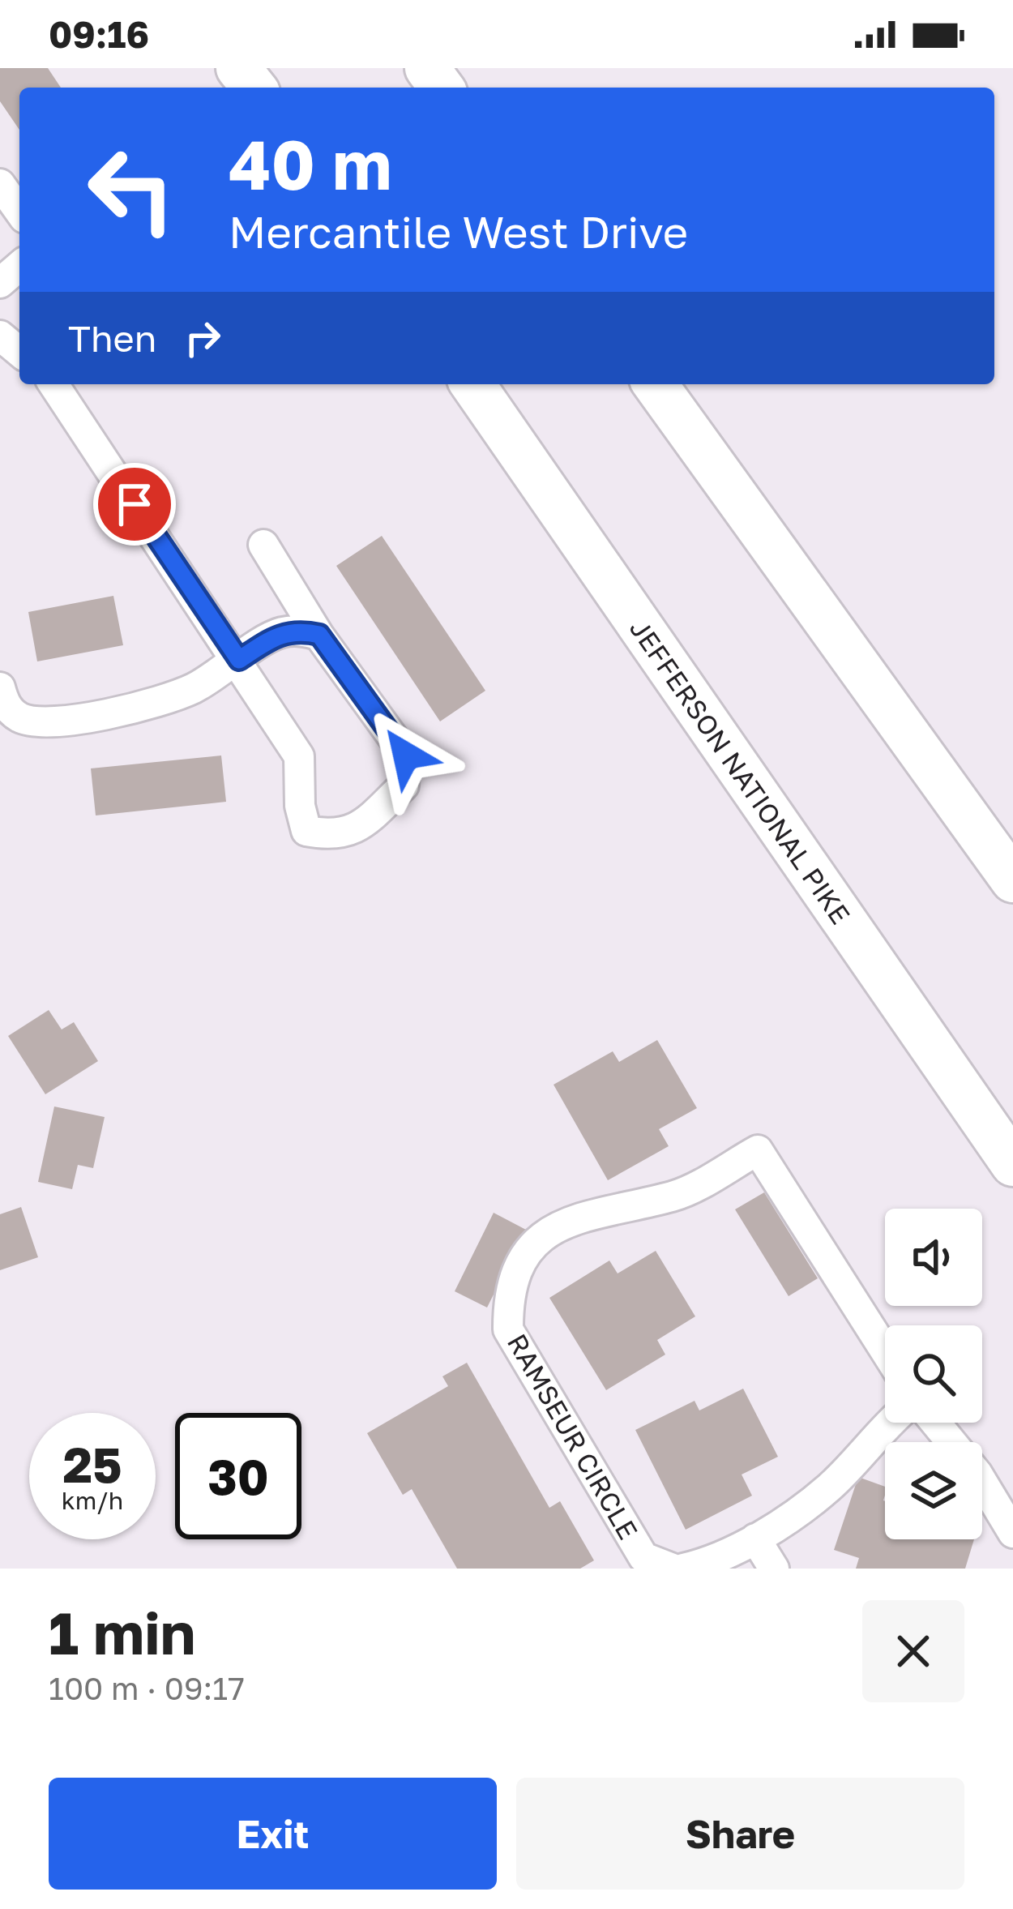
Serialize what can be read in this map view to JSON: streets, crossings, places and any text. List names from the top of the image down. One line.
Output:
{"streets":{"highway":["JEFFERSON NATIONAL PIKE"],"street":["RAMSEUR CIRCLE"]},"page":{"status":"09:16","turn":["40 m","Mercantile West Drive"],"then":"Then","speed":"25 km/h","limit":"30","heading":["1 min","100 m · 09:17"],"buttons":["Exit","Share"]}}
